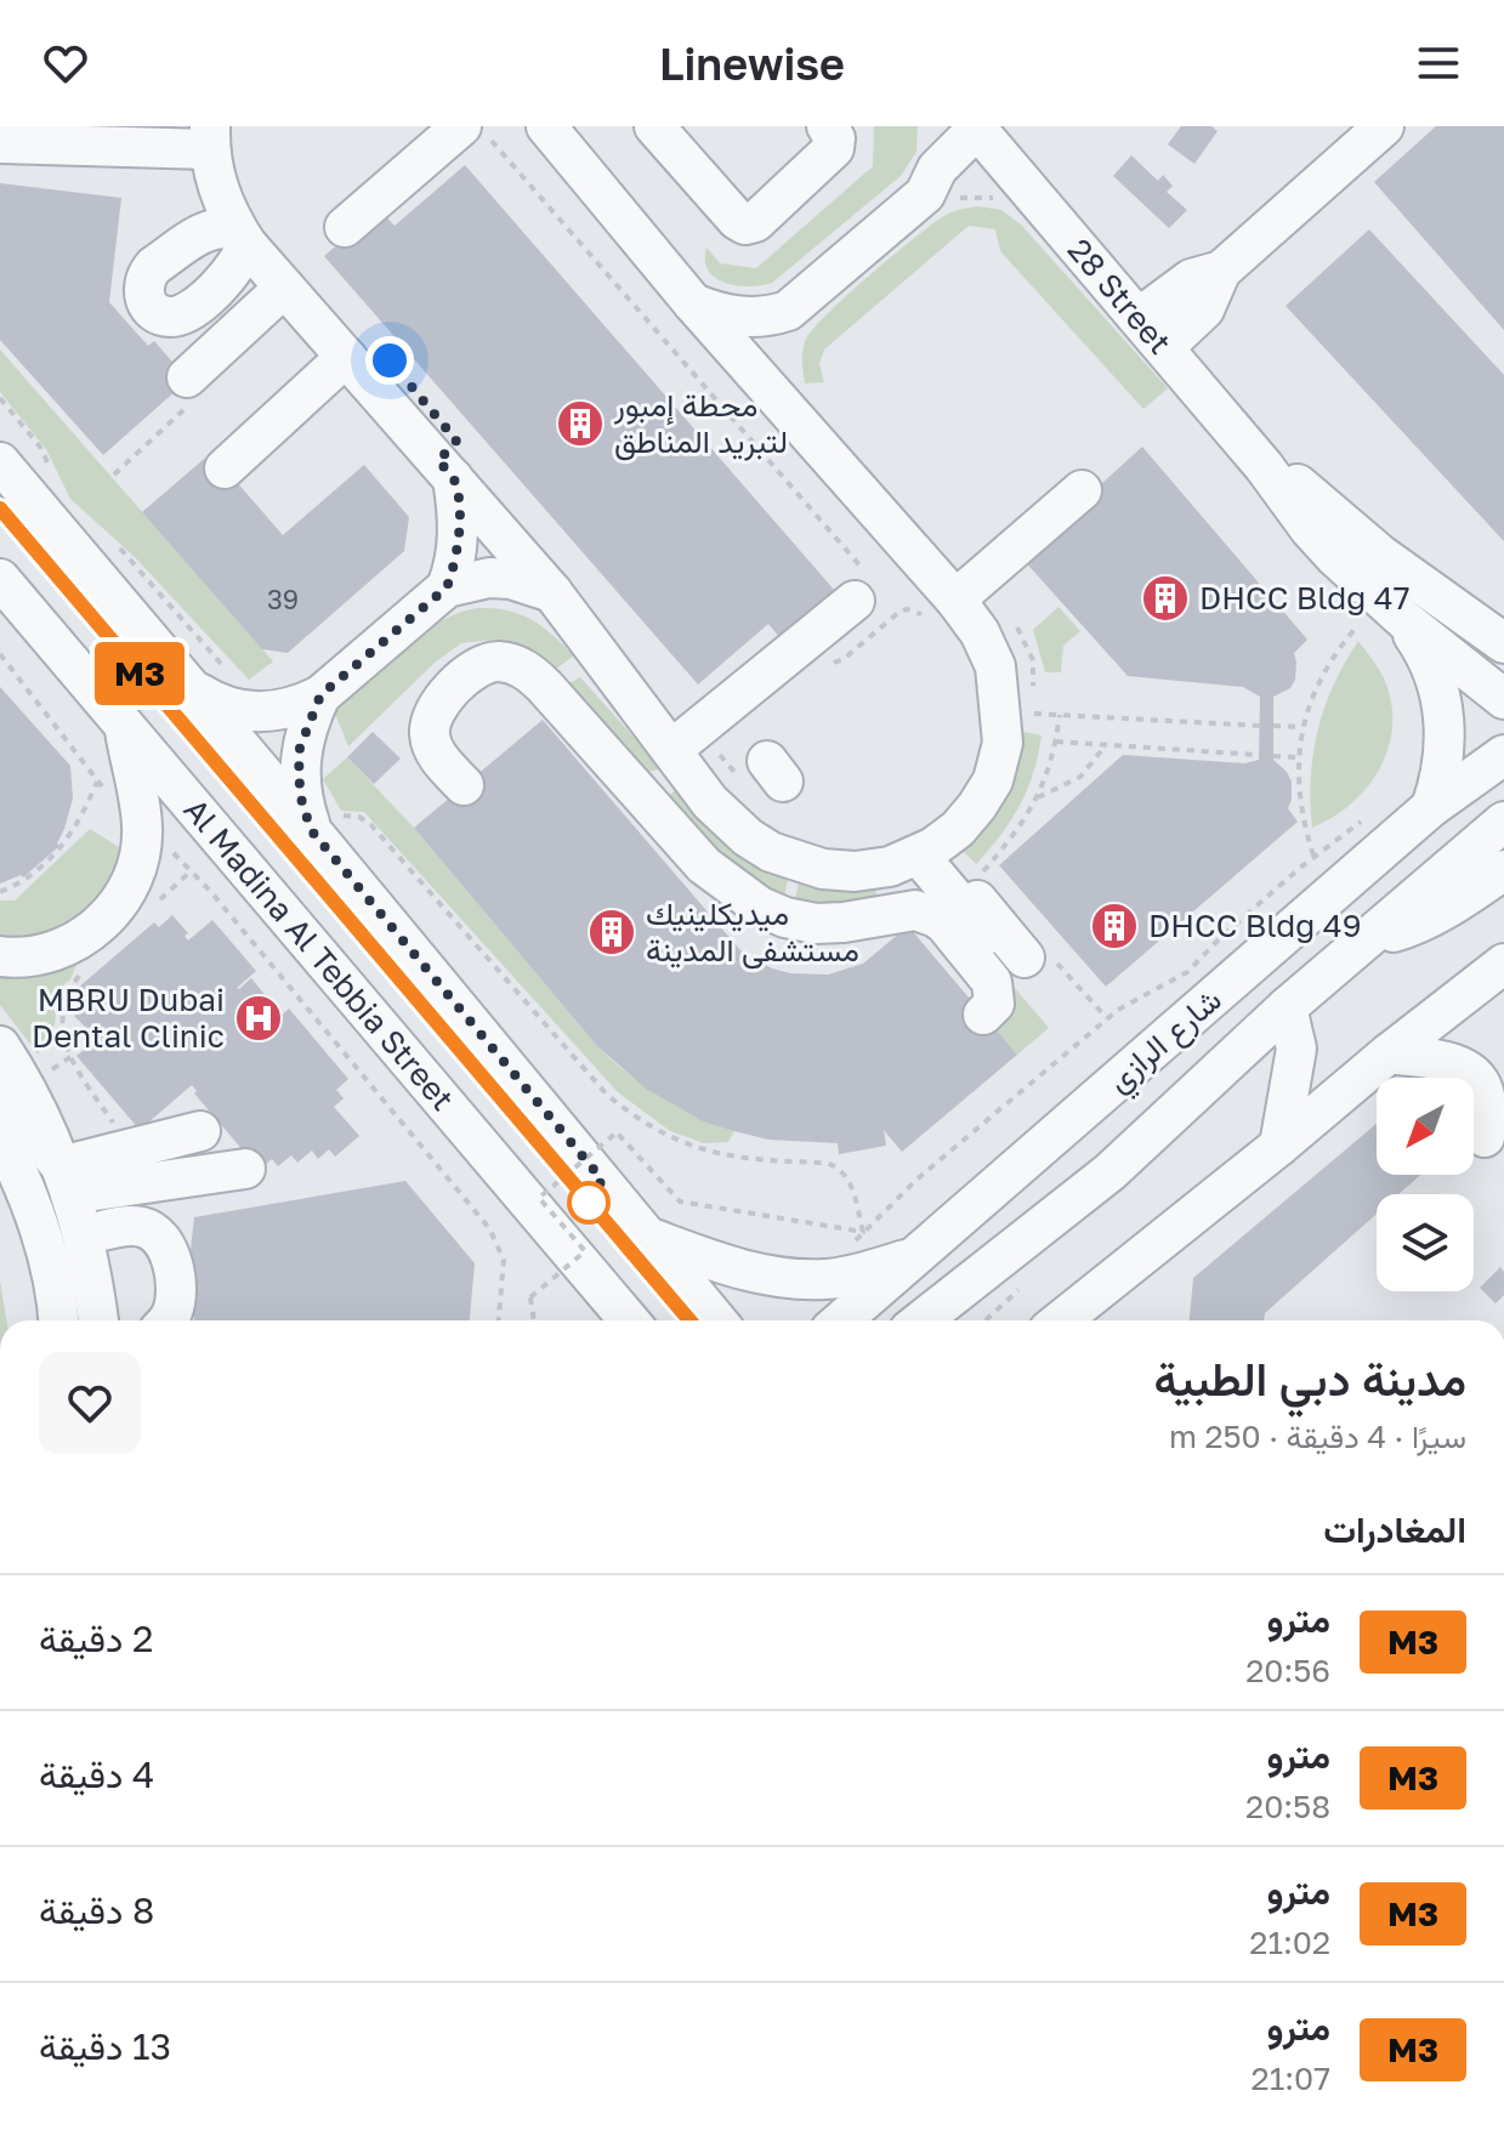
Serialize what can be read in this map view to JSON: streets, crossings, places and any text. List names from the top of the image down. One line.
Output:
{"streets":{"street":["28 Street","Al Madina Al Tebbia Street","شارع الرازي"]},"places":{"building":["محطة إمبور لتبريد المناطق","DHCC Bldg 47","DHCC Bldg 49","ميديكلينيك مستشفى المدينة"],"hospital":["MBRU Dubai Dental Clinic"]},"lines":["metro line M3"],"house_numbers":["39"],"north":"bottom left","page":{"header":"Linewise","on_map":"M3","heading":[["مدينة دبي الطبية","سيرًا · 4 دقيقة · 250 m"],"المغادرات"],"list":[{"mark":"M3","name":"مترو","note":"20:56","value":"2 دقيقة"},{"mark":"M3","name":"مترو","note":"20:58","value":"4 دقيقة"},{"mark":"M3","name":"مترو","note":"21:02","value":"8 دقيقة"},{"mark":"M3","name":"مترو","note":"21:07","value":"13 دقيقة"}]}}
